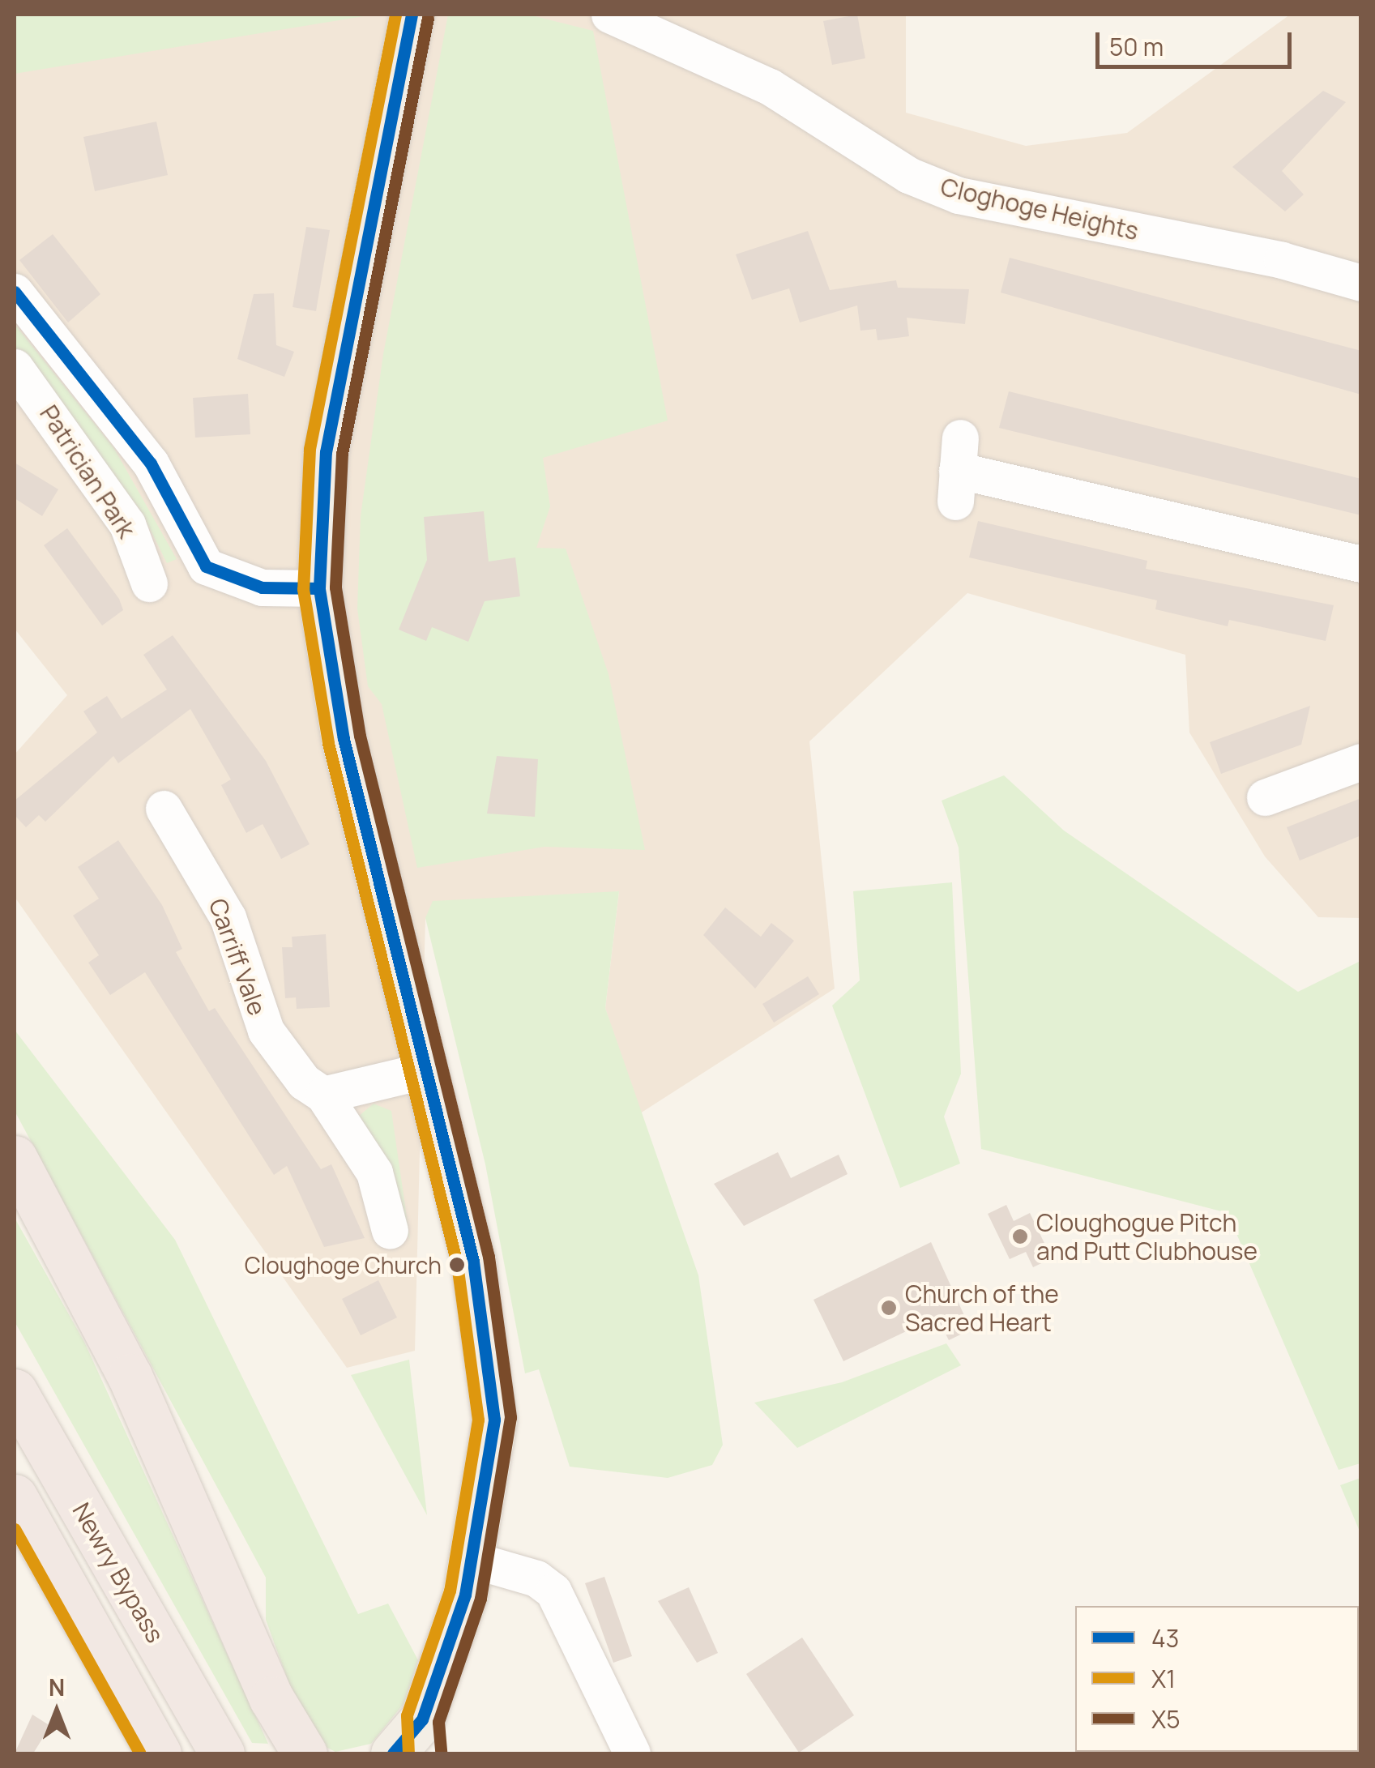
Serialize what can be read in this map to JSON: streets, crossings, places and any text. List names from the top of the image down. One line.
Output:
{"streets":{"highway":["Newry Bypass"],"street":["Cloghoge Heights","Patrician Park","Carriff Vale"]},"places":["Cloughogue Pitch and Putt Clubhouse","Cloughoge Church","Church of the Sacred Heart"],"lines":["transit line 43","transit line X1","transit line X5"],"legend":["43","X1","X5"],"scale_bar":"50 m","north":"top"}
